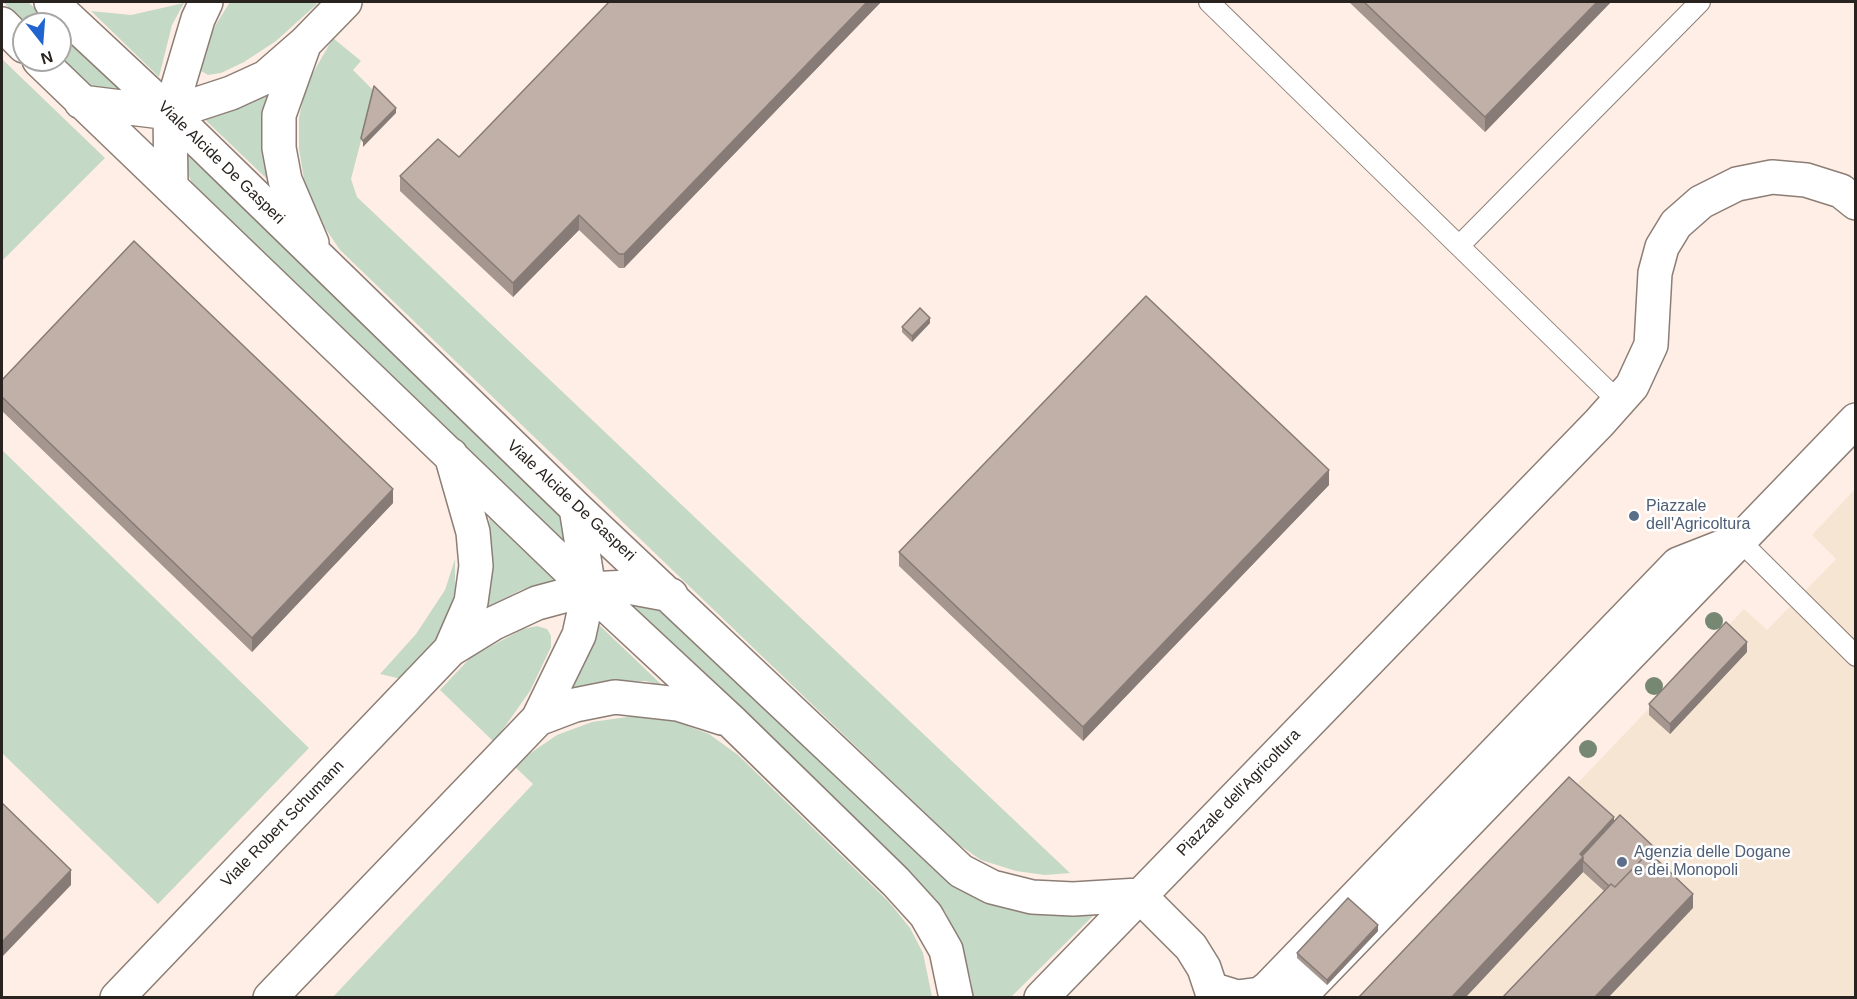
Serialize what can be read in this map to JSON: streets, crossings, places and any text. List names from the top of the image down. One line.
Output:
{"streets":{"street":["Viale Alcide De Gasperi","Piazzale dell'Agricoltura","Viale Robert Schumann"]},"crossings":[["Viale Alcide De Gasperi","Piazzale dell'Agricoltura"],["Viale Alcide De Gasperi","Viale Robert Schumann"]],"places":["Piazzale dell'Agricoltura","Agenzia delle Dogane e dei Monopoli"],"north":"bottom"}
